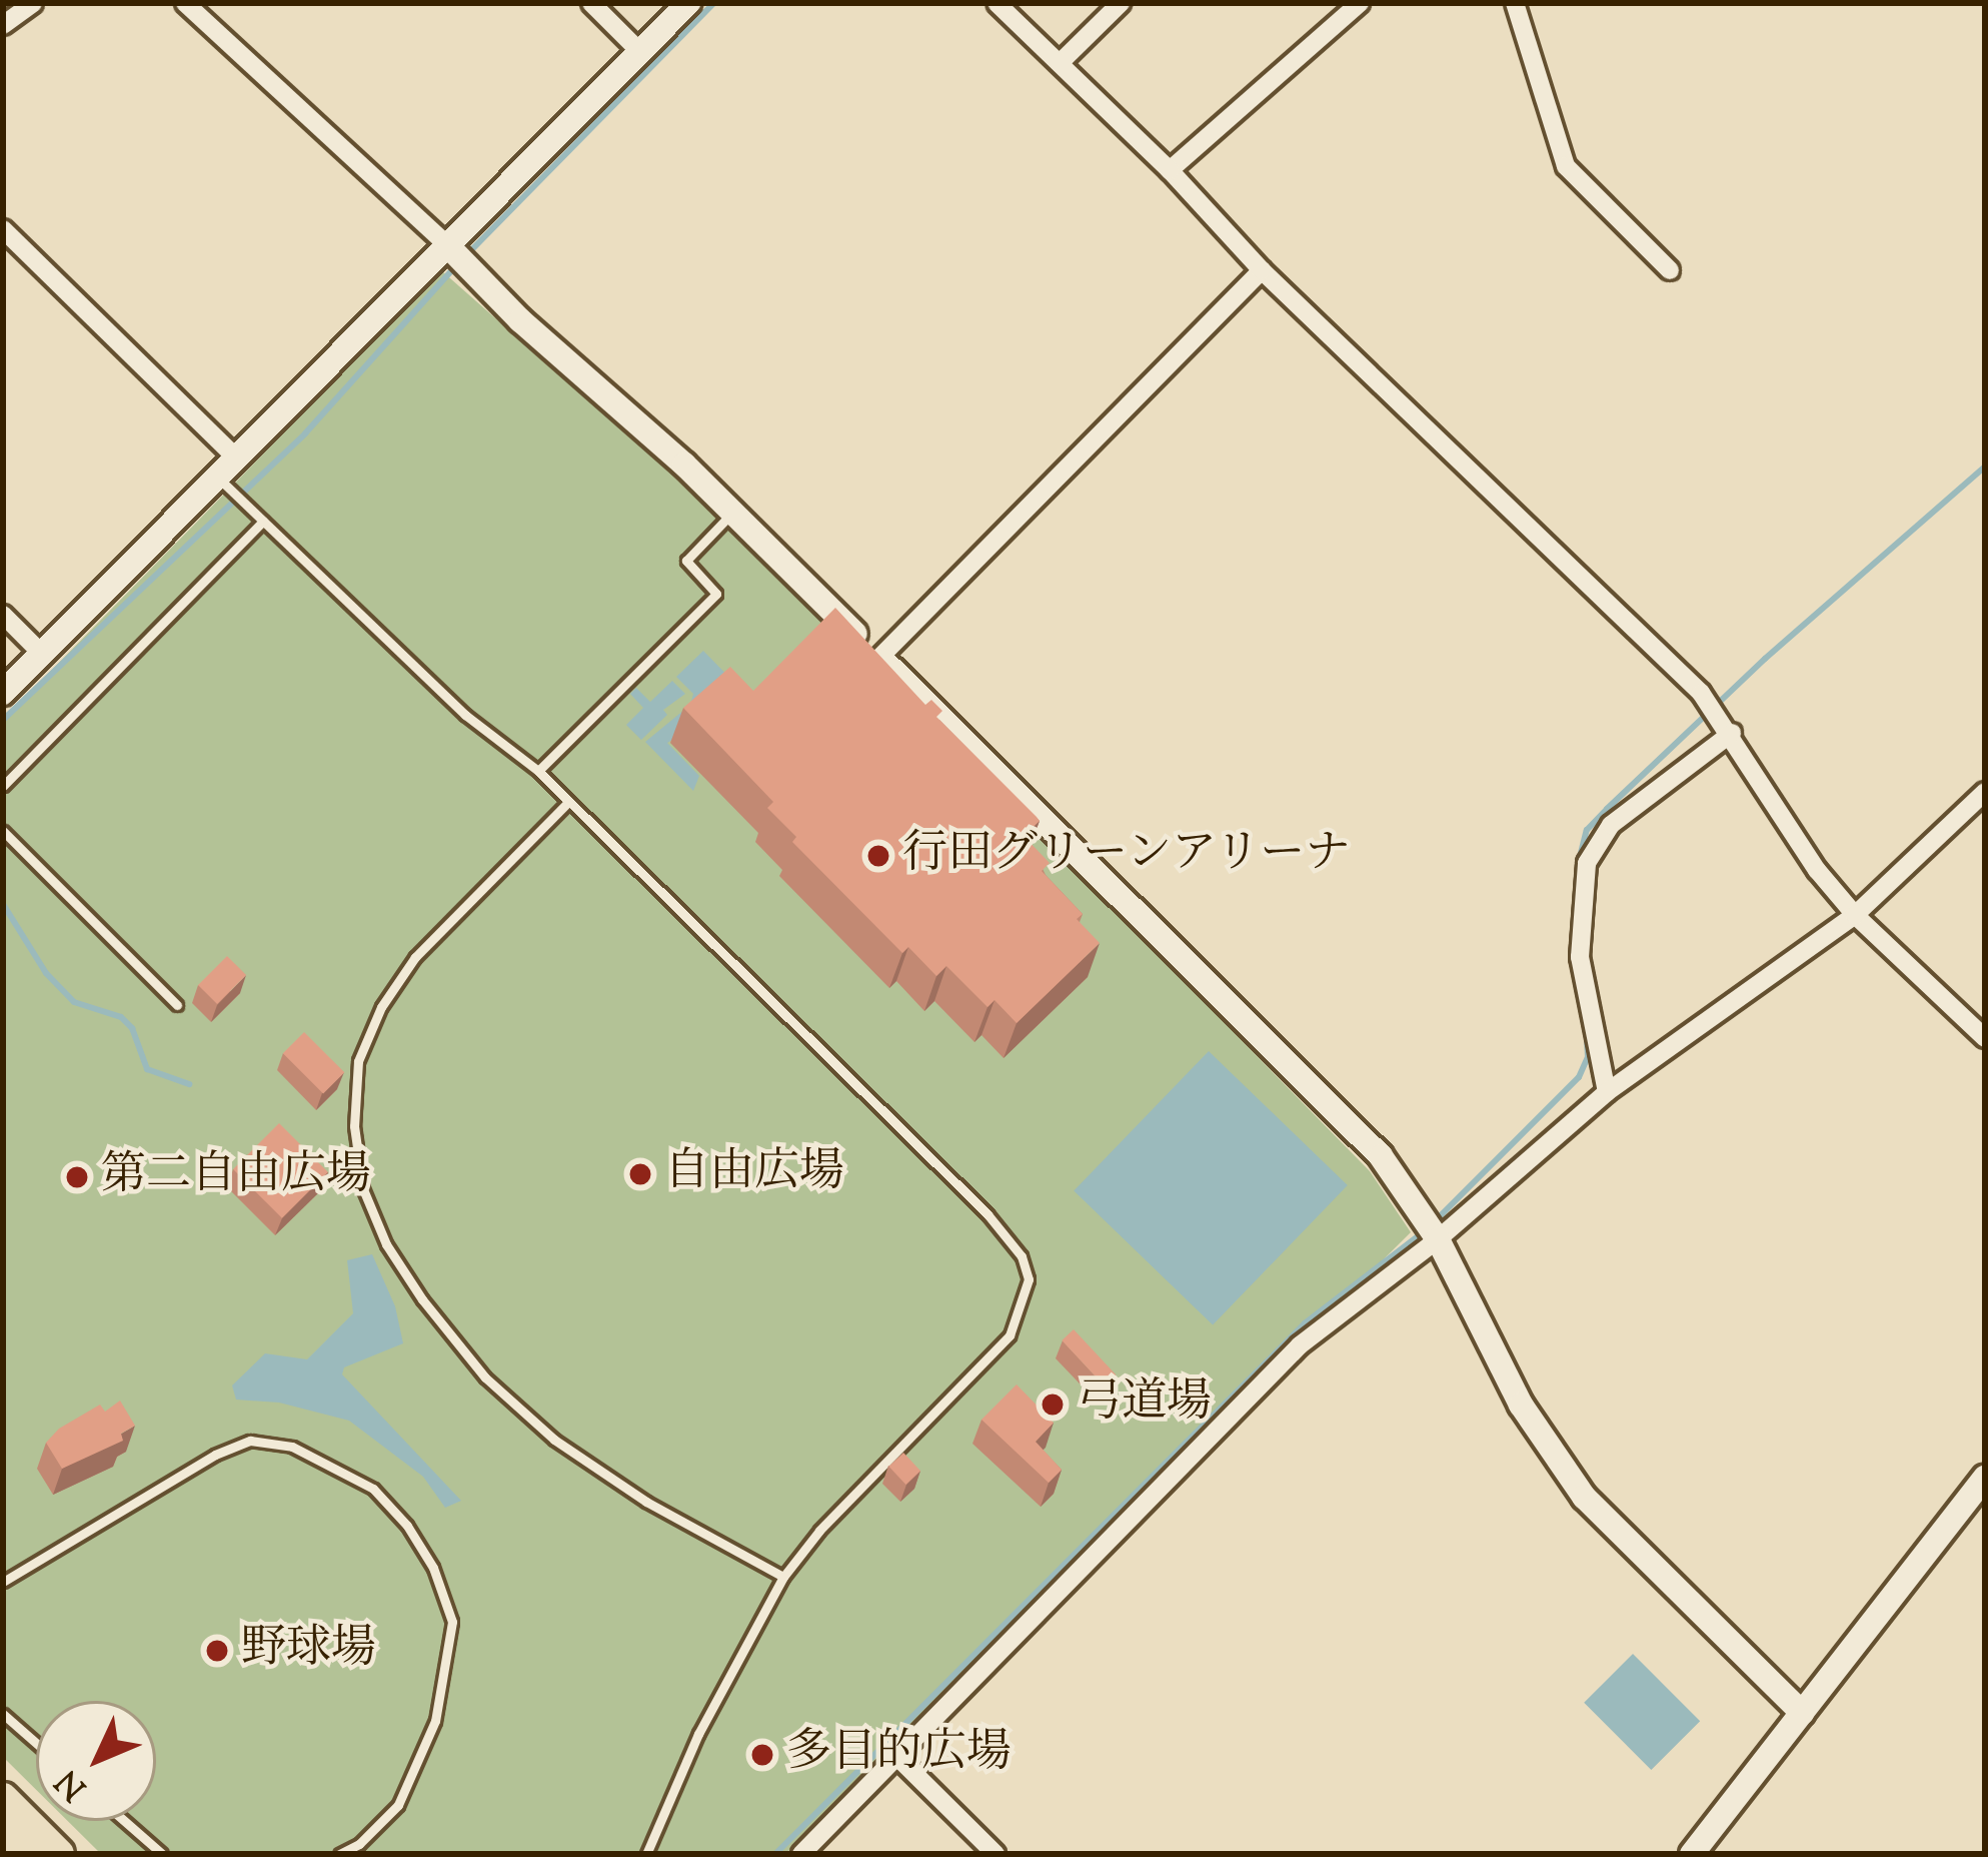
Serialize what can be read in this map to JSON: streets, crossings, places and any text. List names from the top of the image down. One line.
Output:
{"places":["行田グリーンアリーナ","自由広場","第二自由広場","弓道場","野球場","多目的広場"],"north":"bottom left"}
